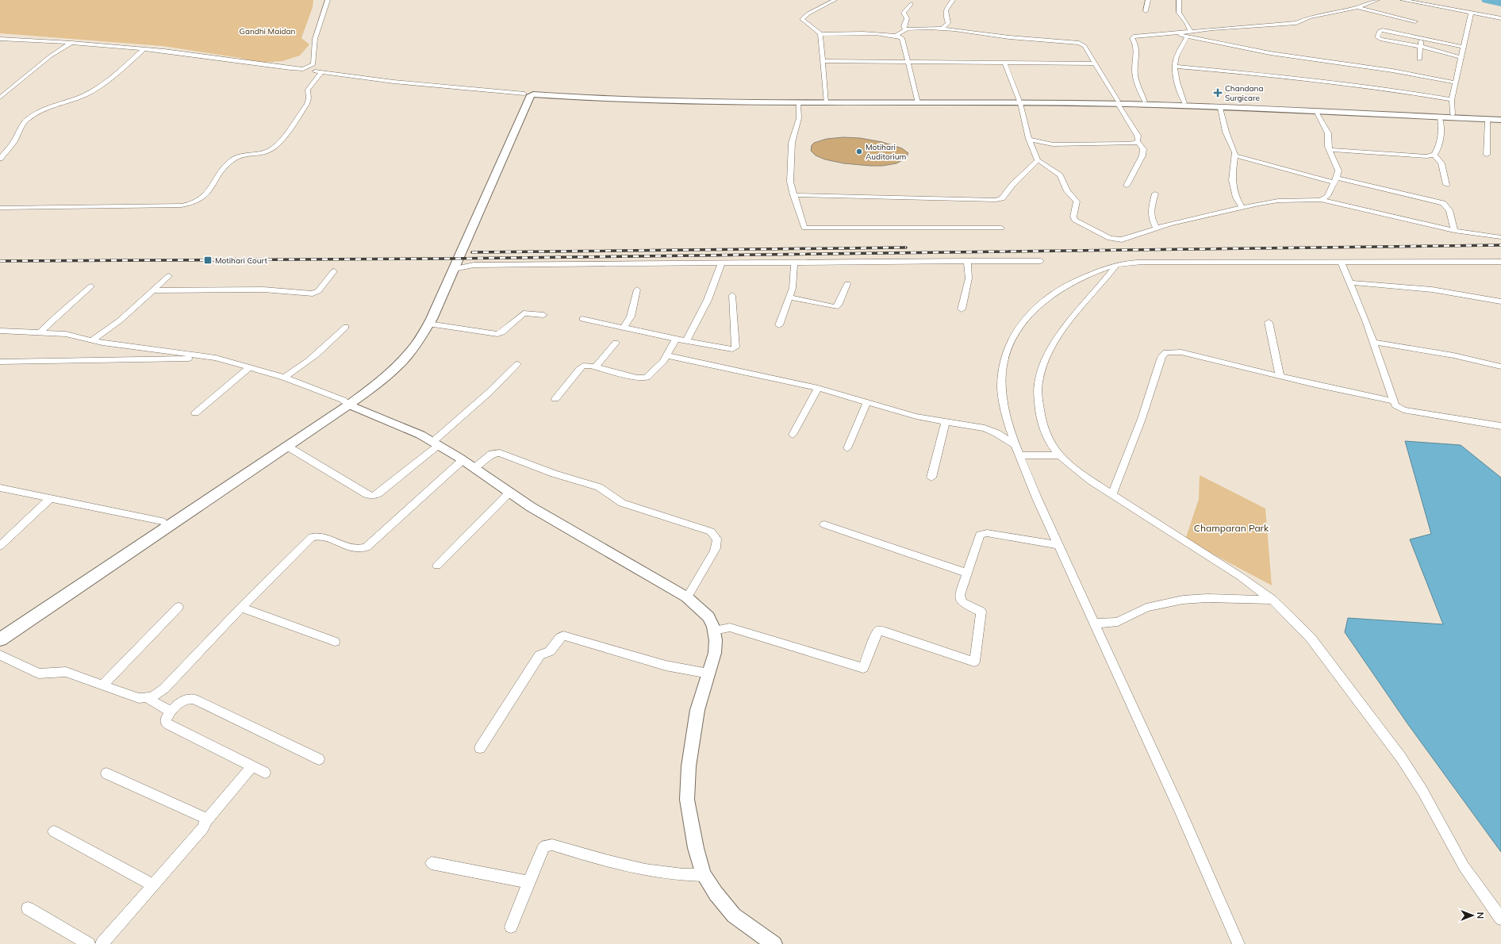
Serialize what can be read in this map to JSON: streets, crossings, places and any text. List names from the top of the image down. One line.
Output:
{"parks":["Gandhi Maidan","Champaran Park"],"places":{"health":["Chandana Surgicare"],"other":["Motihari Auditorium"],"transit":["Motihari Court"]},"north":"right"}
